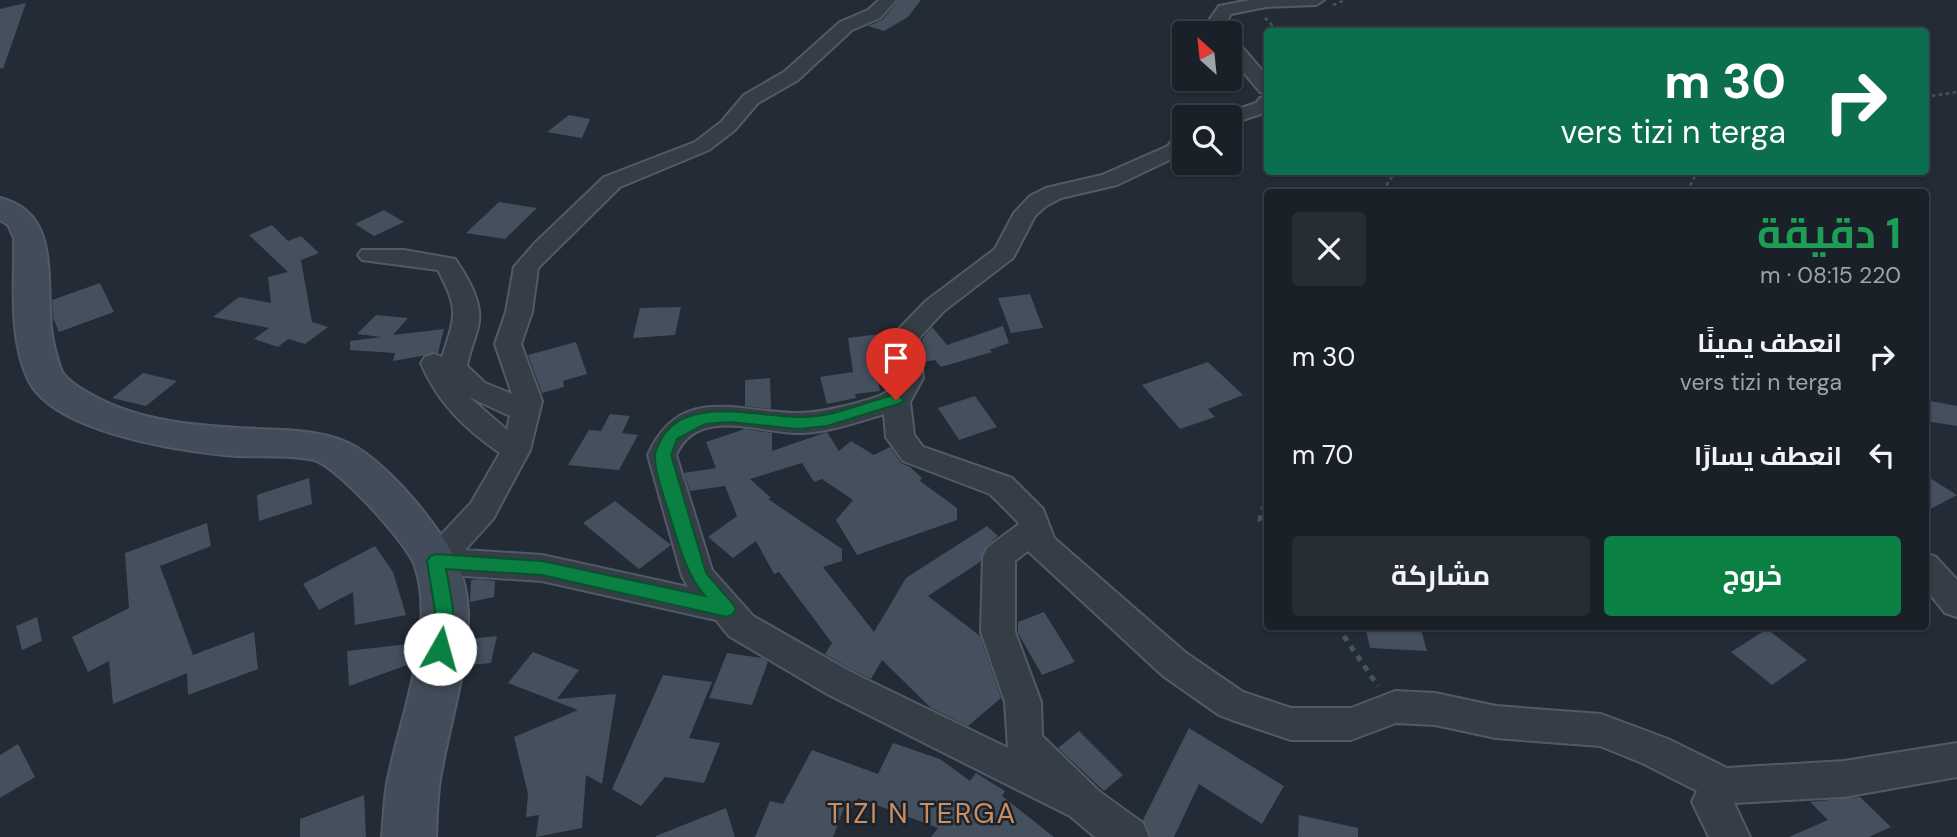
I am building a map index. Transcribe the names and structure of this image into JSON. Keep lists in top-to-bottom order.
{
  "districts": ["TIZI N TERGA"],
  "north": "top left",
  "page": {
    "turn": ["30 m", "vers tizi n terga"],
    "heading": ["1 دقيقة", "220 m · 08:15"],
    "list": [
      {
        "name": "انعطف يمينًا",
        "note": "vers tizi n terga",
        "value": "30 m"
      },
      {
        "name": "انعطف يسارًا",
        "value": "70 m"
      }
    ],
    "buttons": ["خروج", "مشاركة"]
  }
}
